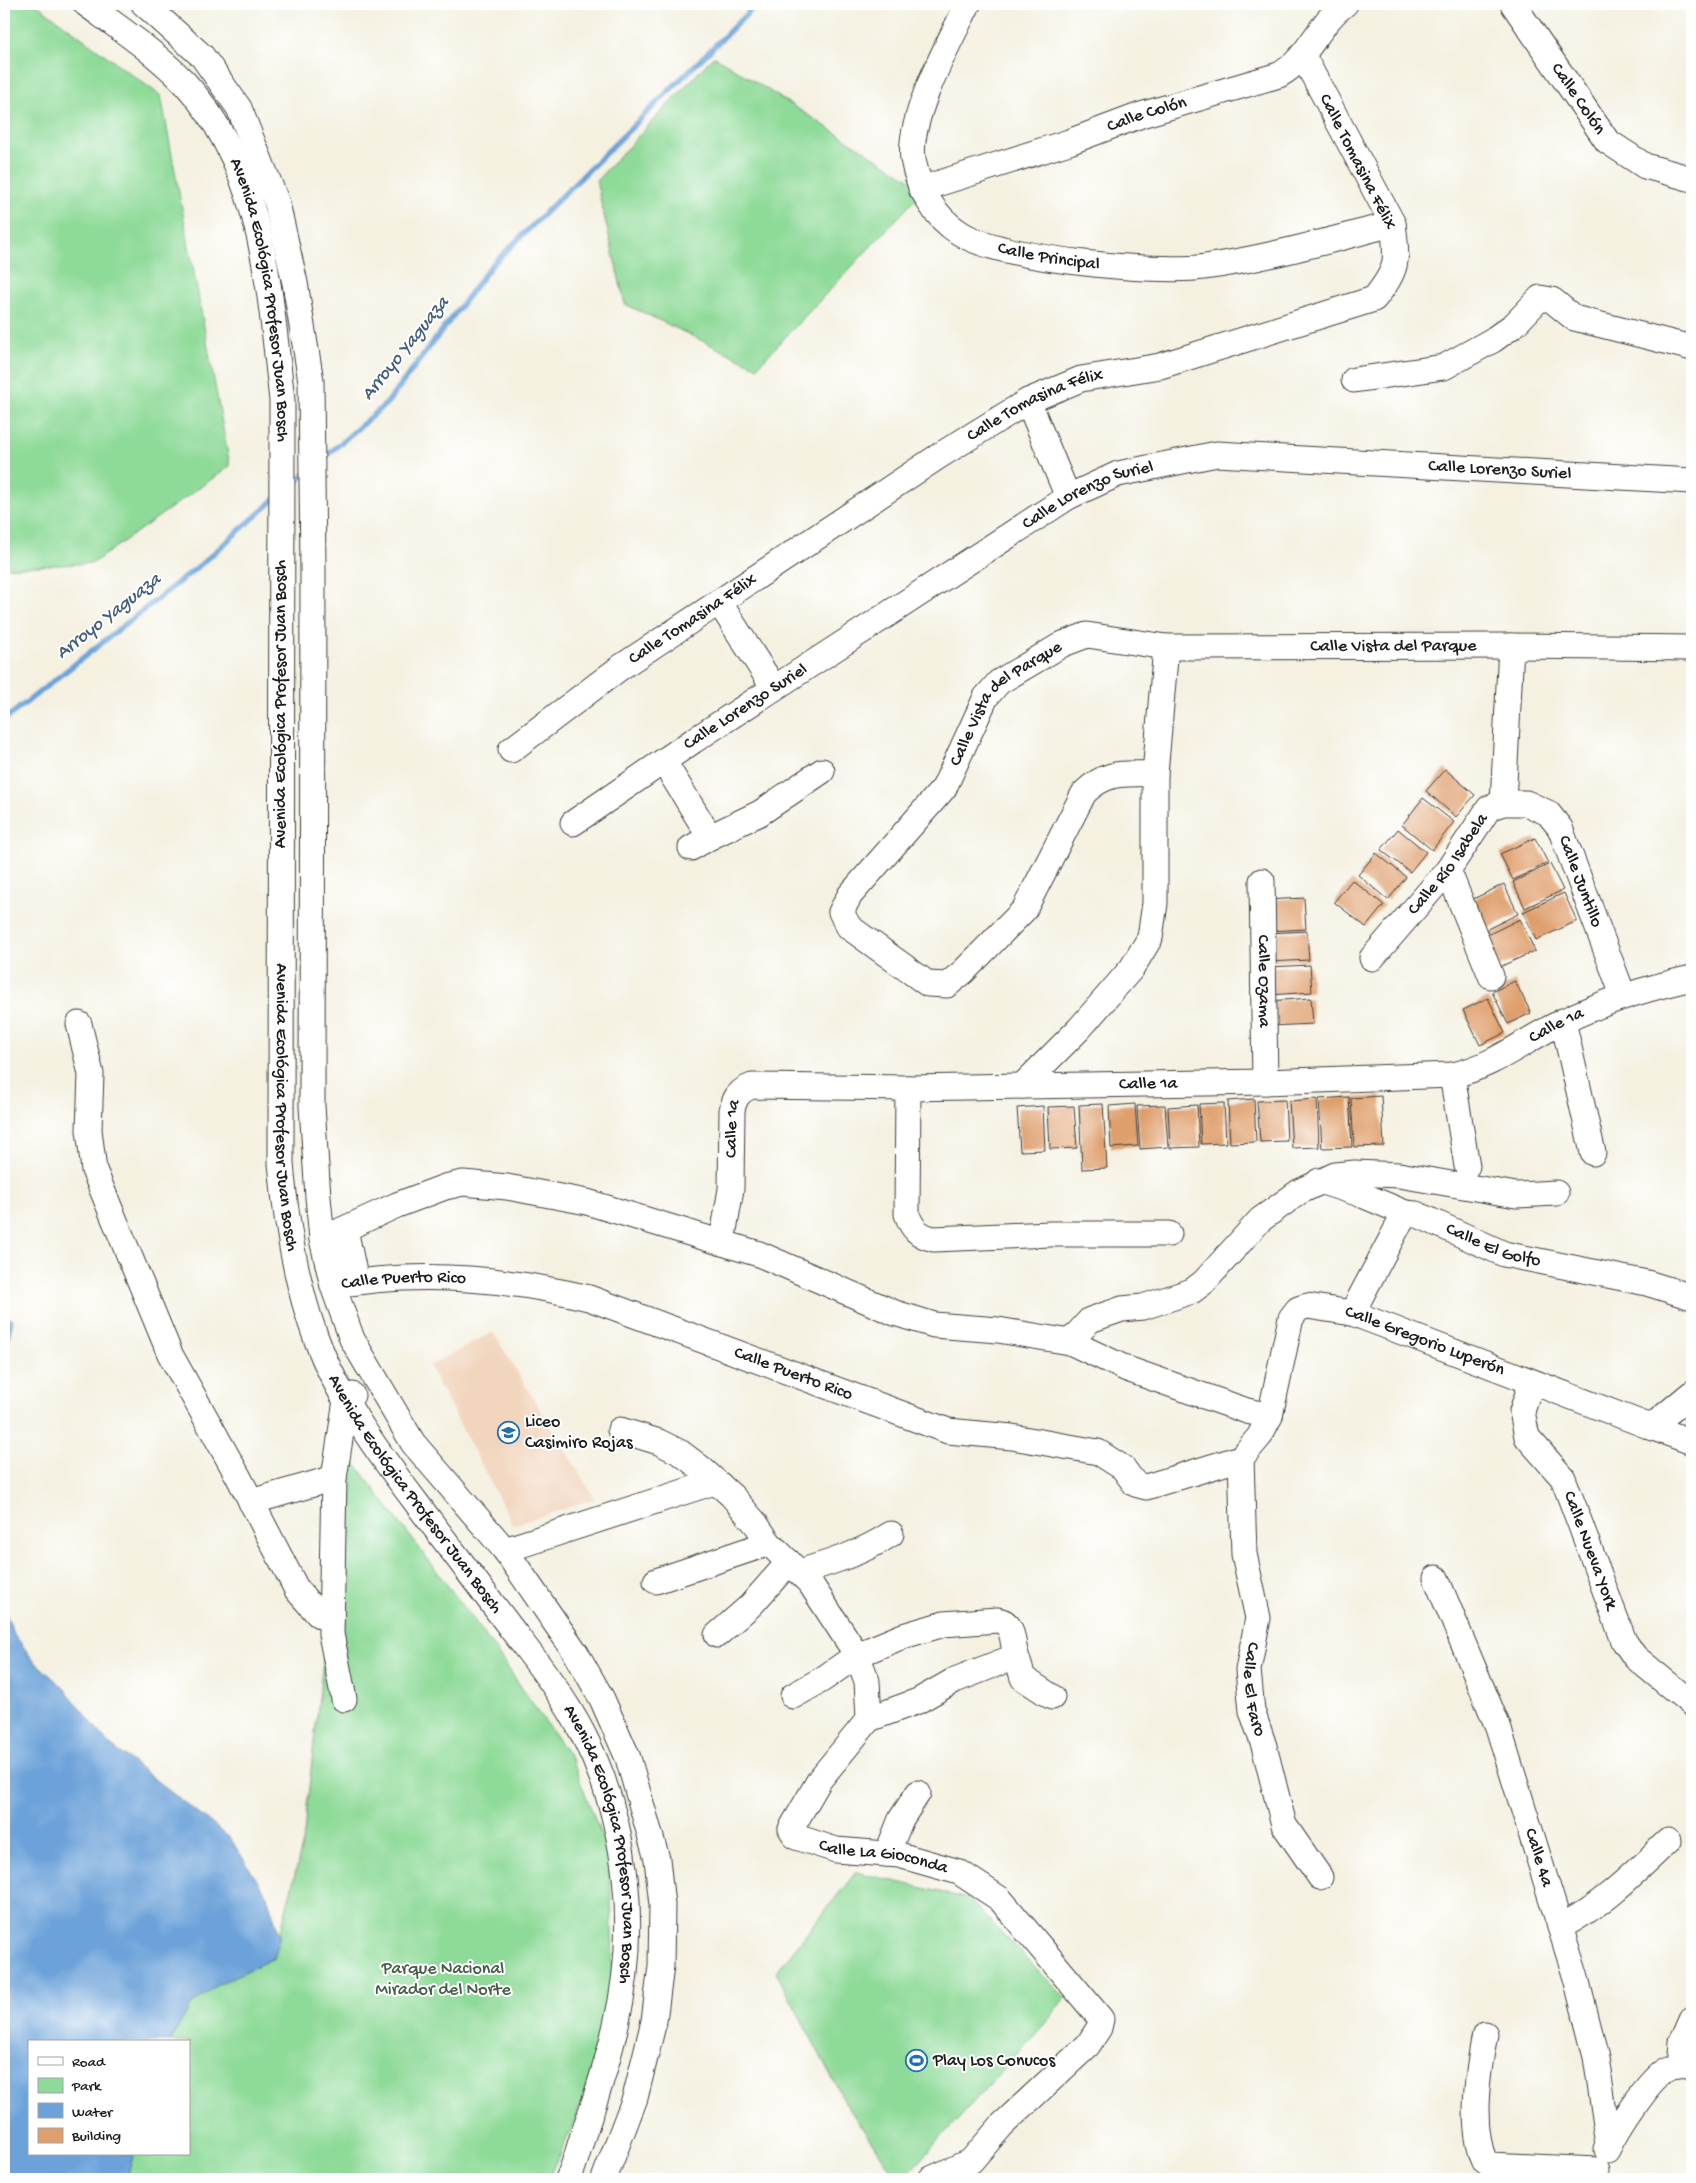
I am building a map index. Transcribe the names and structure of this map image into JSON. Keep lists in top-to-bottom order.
{
  "streets": {
    "street": [
      "Calle Colón",
      "Calle Tomasina Félix",
      "Calle Principal",
      "Avenida Ecológica Profesor Juan Bosch",
      "Calle Lorenzo Suriel",
      "Calle Vista del Parque",
      "Calle Río Isabela",
      "Calle Juntillo",
      "Calle Ozama",
      "Calle 1a",
      "Calle El Golfo",
      "Calle Puerto Rico",
      "Calle Gregorio Luperón",
      "Calle Nueva York",
      "Calle El Faro",
      "Calle La Gioconda",
      "Calle 4a"
    ]
  },
  "crossings": [
    ["Calle Colón", "Calle Tomasina Félix"],
    ["Calle Colón", "Calle Principal"],
    ["Calle Tomasina Félix", "Calle Principal"],
    ["Avenida Ecológica Profesor Juan Bosch", "Calle Puerto Rico"],
    ["Calle Vista del Parque", "Calle Río Isabela"],
    ["Calle Río Isabela", "Calle Juntillo"],
    ["Calle Juntillo", "Calle 1a"],
    ["Calle Ozama", "Calle 1a"],
    ["Calle Puerto Rico", "Calle Gregorio Luperón"],
    ["Calle Puerto Rico", "Calle El Faro"],
    ["Calle Gregorio Luperón", "Calle Nueva York"],
    ["Calle Gregorio Luperón", "Calle El Faro"]
  ],
  "water": ["Arroyo Yaguaza"],
  "parks": ["Parque Nacional Mirador del Norte"],
  "places": {
    "school or university": ["Liceo Casimiro Rojas"],
    "sports": ["Play Los Conucos"]
  },
  "legend": [
    "Road",
    "Park",
    "Water",
    "Building"
  ]
}
